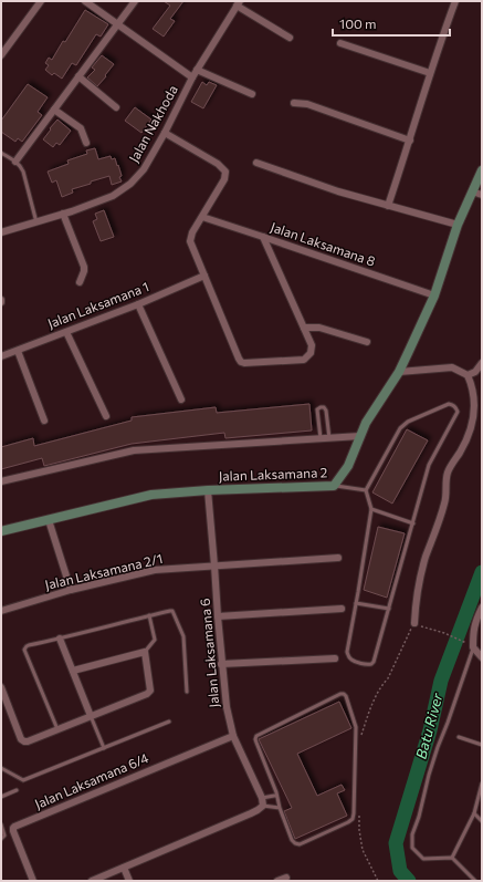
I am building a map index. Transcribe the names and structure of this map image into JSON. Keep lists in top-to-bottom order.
{
  "streets": {
    "street": [
      "Jalan Nakhoda",
      "Jalan Laksamana 8",
      "Jalan Laksamana 1",
      "Jalan Laksamana 2",
      "Jalan Laksamana 2/1",
      "Jalan Laksamana 6",
      "Jalan Laksamana 6/4"
    ]
  },
  "crossings": [
    ["Jalan Laksamana 8", "Jalan Laksamana 2"],
    ["Jalan Laksamana 2", "Jalan Laksamana 6"],
    ["Jalan Laksamana 2/1", "Jalan Laksamana 6"],
    ["Jalan Laksamana 6", "Jalan Laksamana 6/4"]
  ],
  "water": ["Batu River"],
  "scale_bar": "100 m"
}
